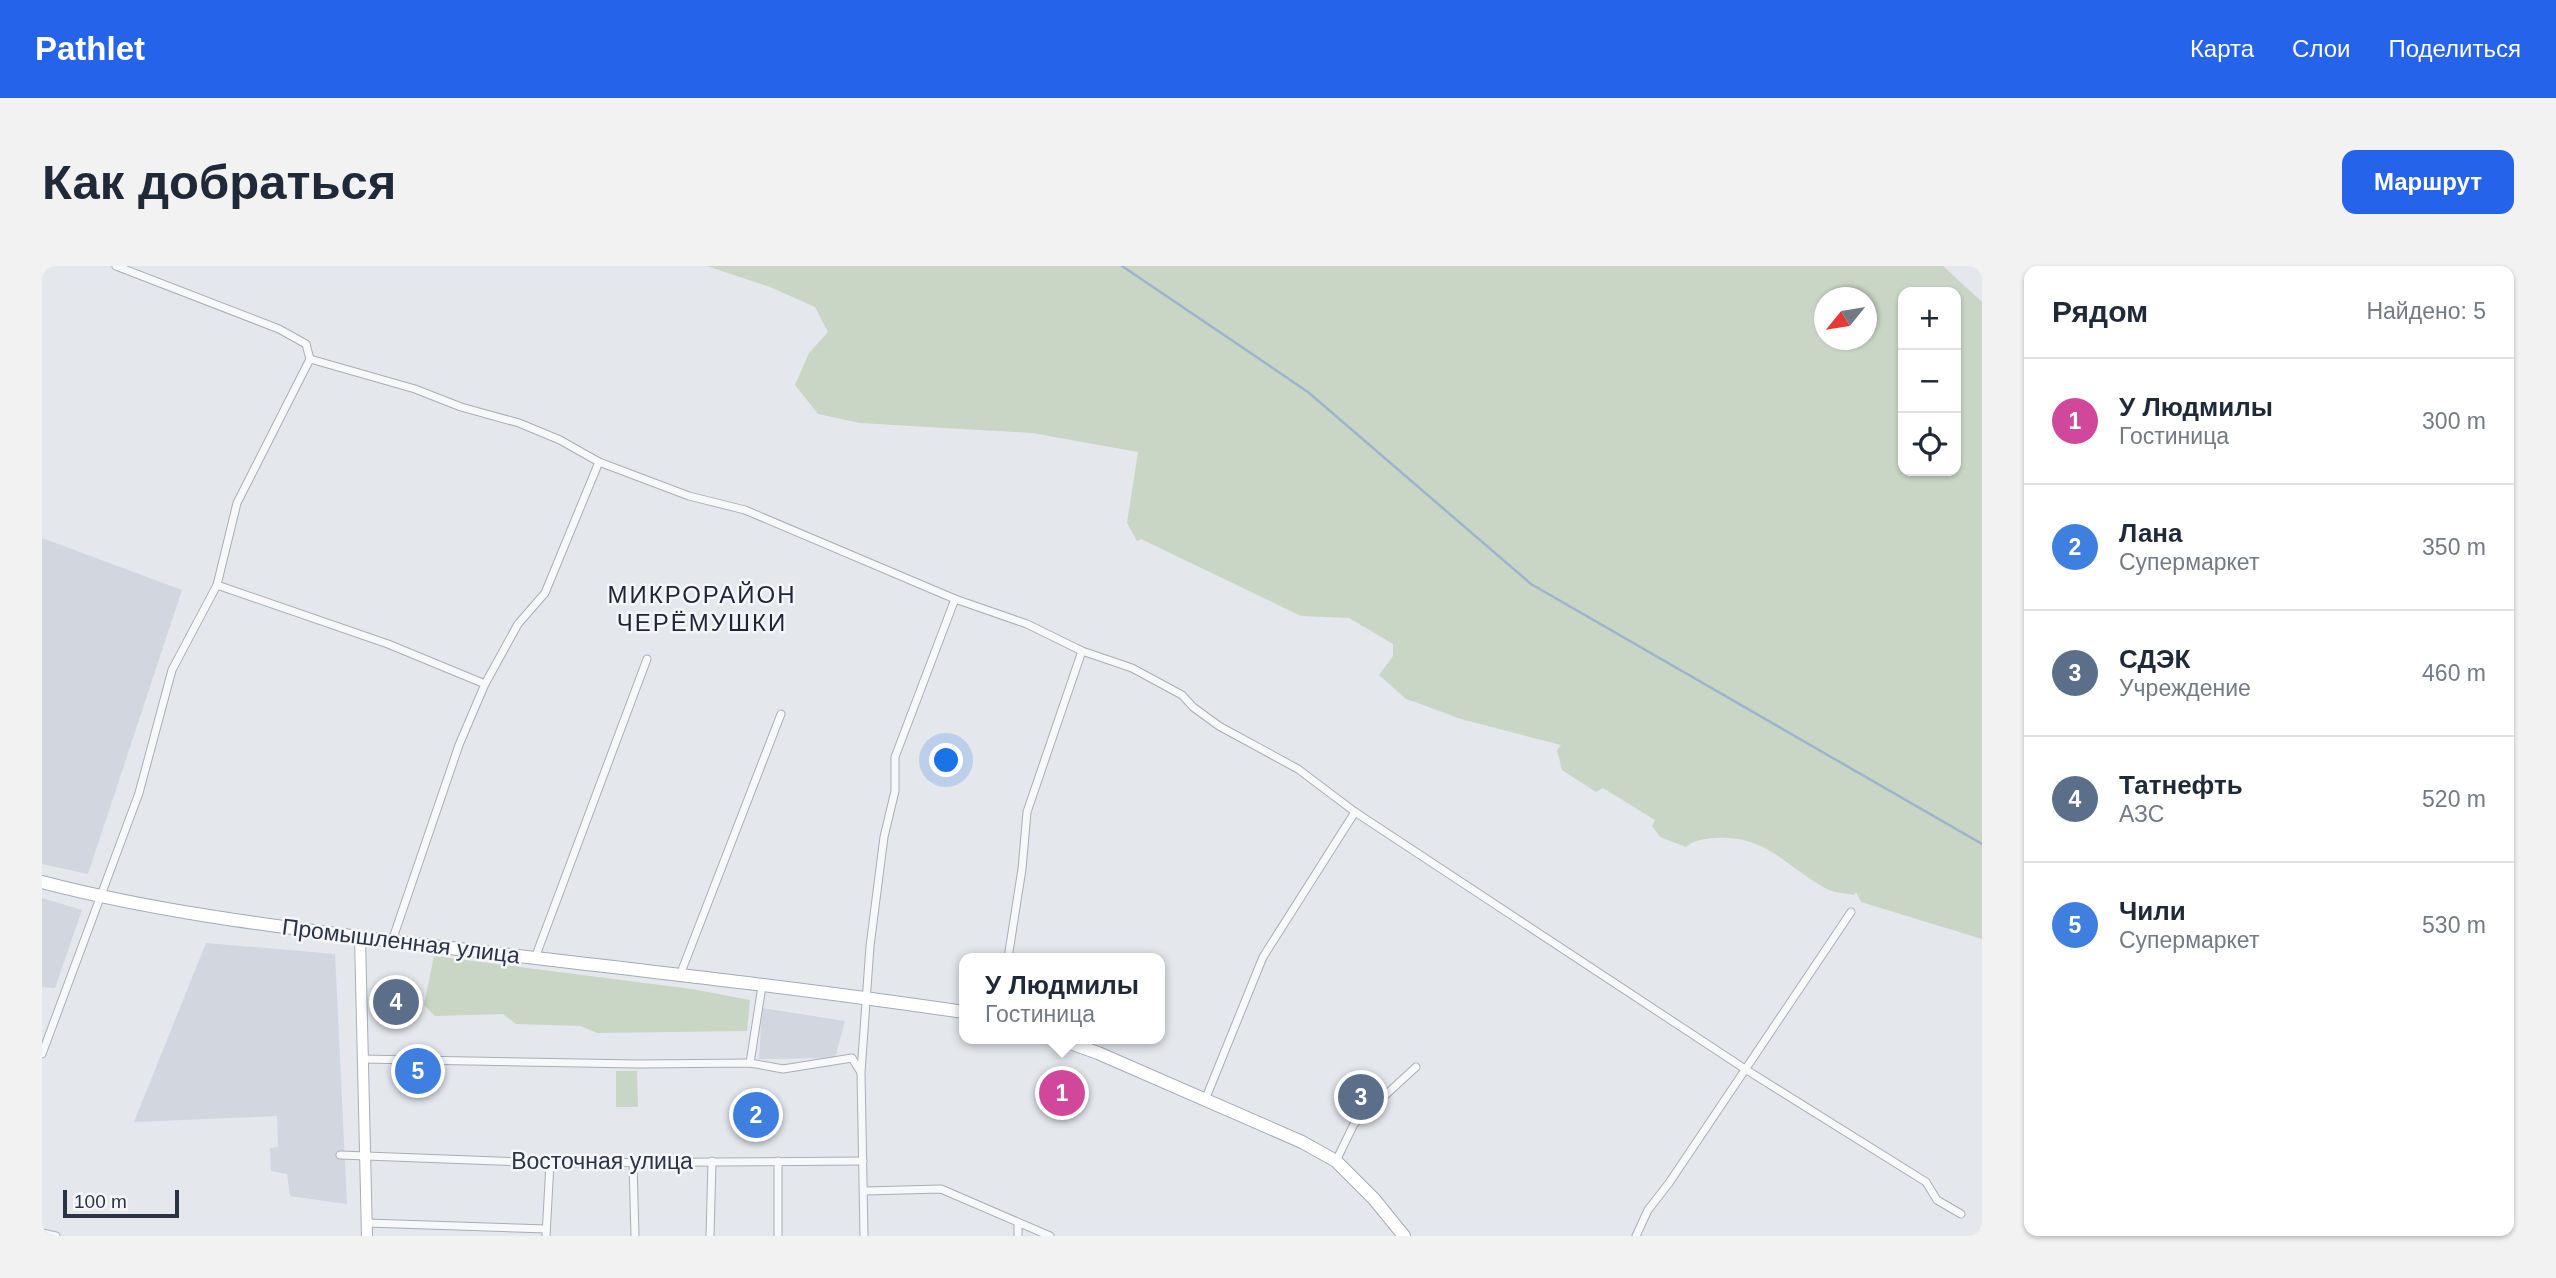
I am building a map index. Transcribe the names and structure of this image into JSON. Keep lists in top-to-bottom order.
{
  "streets": {
    "main road": ["Промышленная улица"],
    "street": ["Восточная улица"]
  },
  "districts": ["МИКРОРАЙОН ЧЕРЁМУШКИ"],
  "scale_bar": "100 m",
  "north": "bottom left",
  "page": {
    "header": "Pathlet",
    "nav": ["Карта", "Слои", "Поделиться"],
    "buttons": "Маршрут",
    "title": "Как добраться",
    "heading": ["Рядом", "Найдено: 5"],
    "map_buttons": ["+", "−"],
    "list": [
      {
        "mark": "1",
        "name": "У Людмилы",
        "note": "Гостиница",
        "value": "300 m"
      },
      {
        "mark": "2",
        "name": "Лана",
        "note": "Супермаркет",
        "value": "350 m"
      },
      {
        "mark": "3",
        "name": "СДЭК",
        "note": "Учреждение",
        "value": "460 m"
      },
      {
        "mark": "4",
        "name": "Татнефть",
        "note": "АЗС",
        "value": "520 m"
      },
      {
        "mark": "5",
        "name": "Чили",
        "note": "Супермаркет",
        "value": "530 m"
      }
    ],
    "popup": ["У Людмилы", "Гостиница"],
    "pins": [
      "4",
      "5",
      "1",
      "3",
      "2"
    ],
    "scale": "100 m"
  }
}
